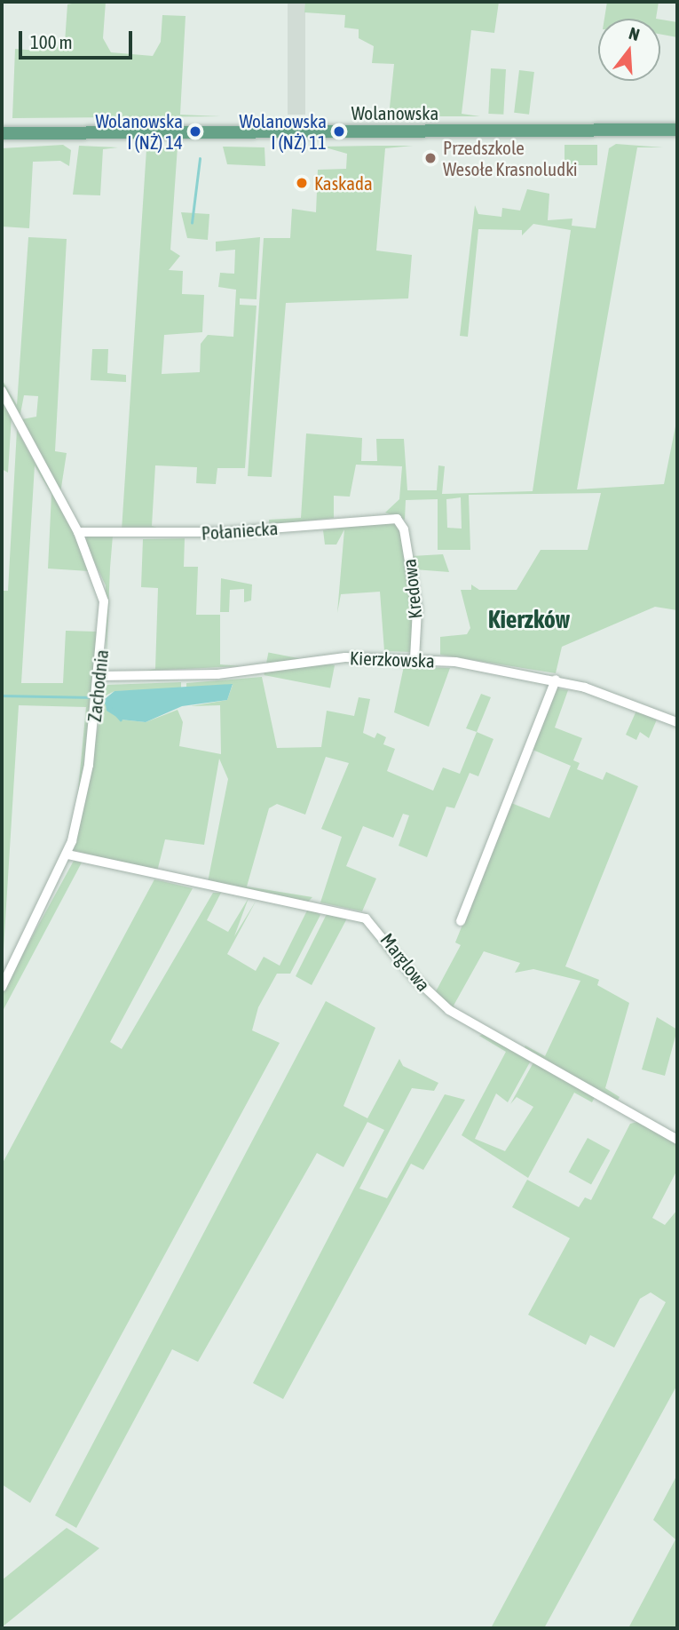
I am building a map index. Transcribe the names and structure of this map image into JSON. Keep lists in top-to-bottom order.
{
  "streets": {
    "main road": ["Wolanowska"],
    "street": [
      "Połaniecka",
      "Kredowa",
      "Kierzkowska",
      "Zachodnia",
      "Marglowa"
    ]
  },
  "crossings": [
    ["Połaniecka", "Kredowa"],
    ["Połaniecka", "Zachodnia"],
    ["Kredowa", "Kierzkowska"],
    ["Kierzkowska", "Zachodnia"],
    ["Zachodnia", "Marglowa"]
  ],
  "districts": ["Kierzków"],
  "places": [
    "Wolanowska I (NŻ) 14",
    "Wolanowska I (NŻ) 11",
    "Przedszkole Wesołe Krasnoludki",
    "Kaskada"
  ],
  "scale_bar": "100 m",
  "north": "top"
}
